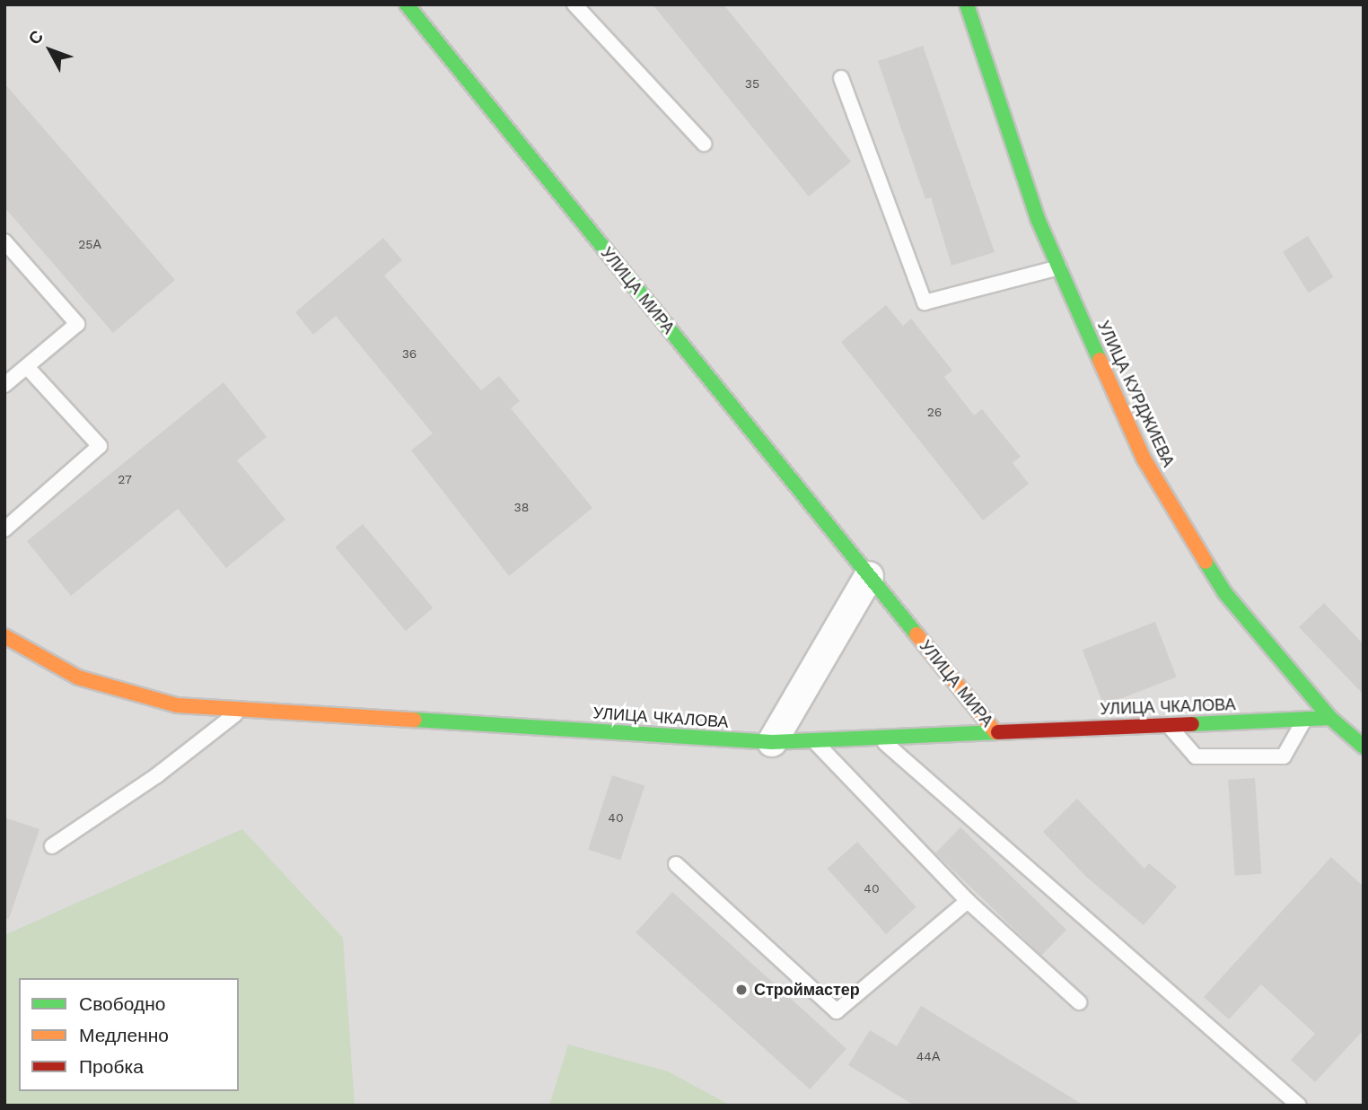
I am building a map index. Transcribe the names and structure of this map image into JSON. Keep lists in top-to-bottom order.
{
  "streets": {
    "street": ["УЛИЦА МИРА", "УЛИЦА КУРДЖИЕВА", "УЛИЦА ЧКАЛОВА"]
  },
  "crossings": [
    ["УЛИЦА МИРА", "УЛИЦА ЧКАЛОВА"],
    ["УЛИЦА КУРДЖИЕВА", "УЛИЦА ЧКАЛОВА"]
  ],
  "places": ["Строймастер"],
  "house_numbers": [
    "35",
    "25А",
    "36",
    "26",
    "27",
    "38",
    "40",
    "40",
    "44А"
  ],
  "legend": ["Свободно", "Медленно", "Пробка"],
  "north": "top left"
}
